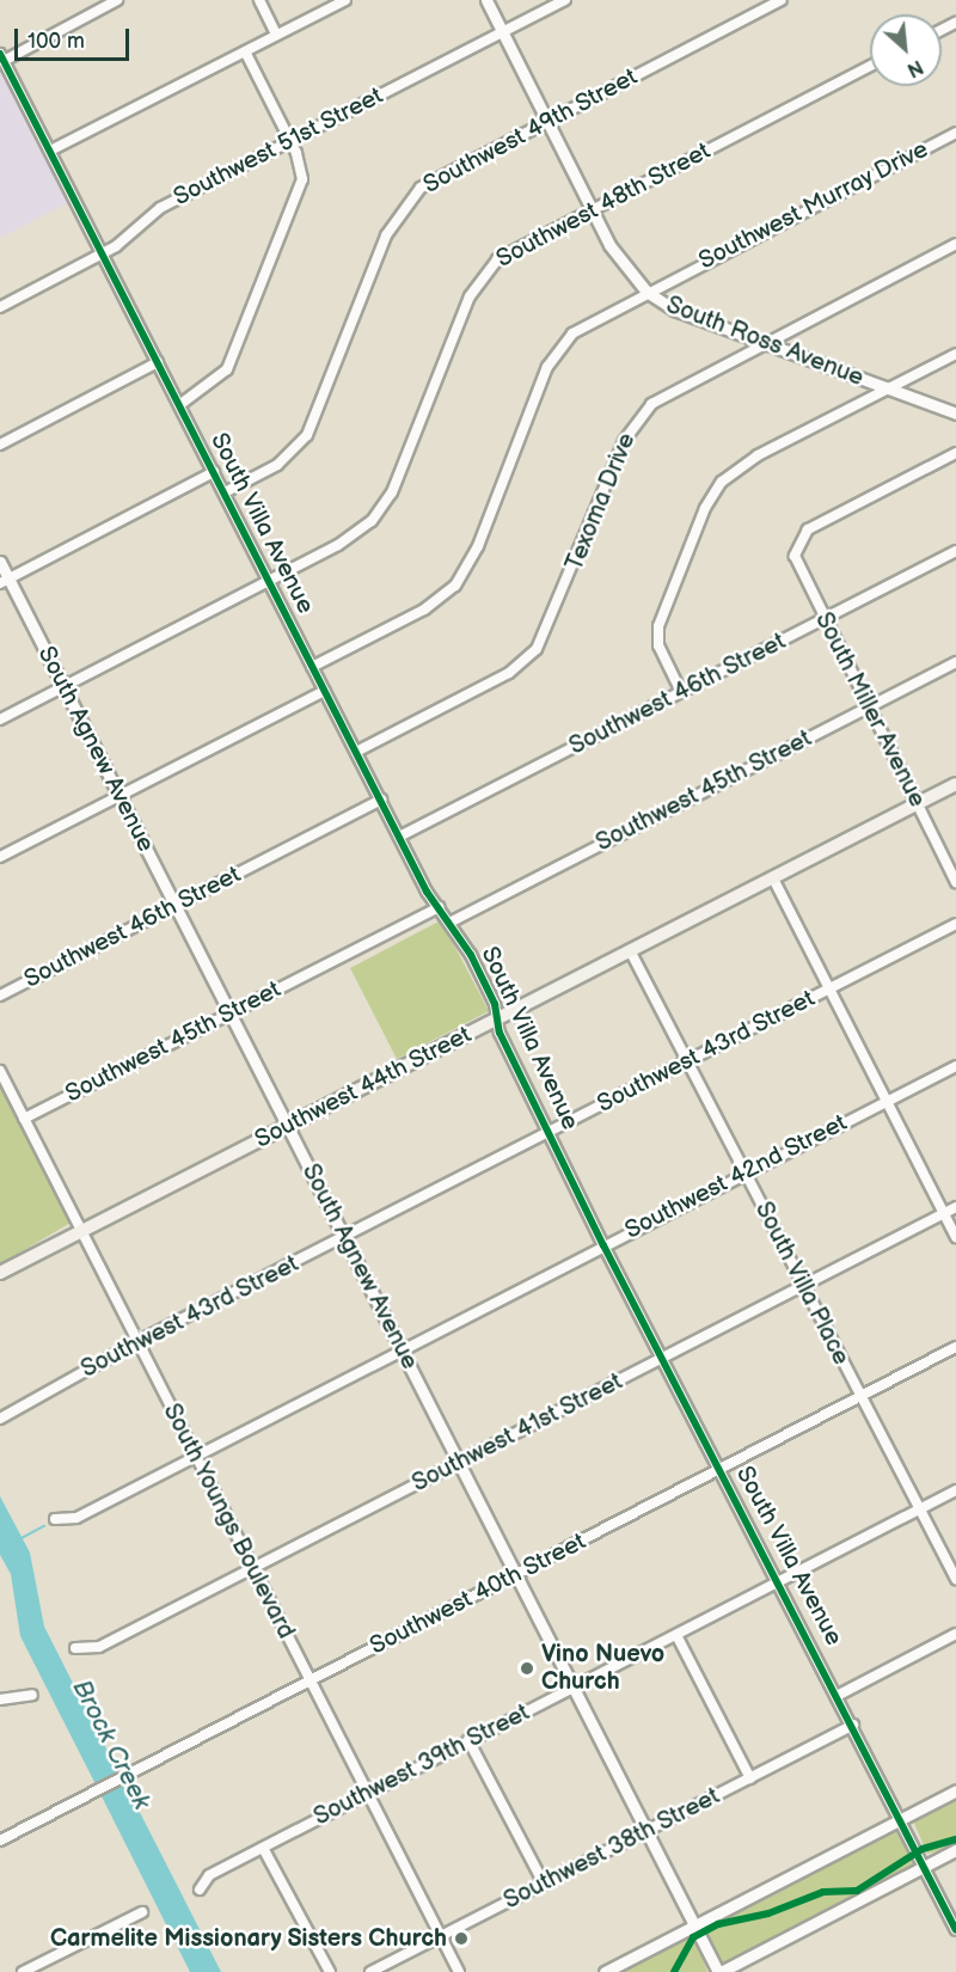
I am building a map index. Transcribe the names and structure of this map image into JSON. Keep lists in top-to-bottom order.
{
  "streets": {
    "main road": ["Southwest 44th Street"],
    "street": [
      "Southwest 49th Street",
      "Southwest 51st Street",
      "Southwest 48th Street",
      "Southwest Murray Drive",
      "South Ross Avenue",
      "Texoma Drive",
      "South Villa Avenue",
      "Southwest 46th Street",
      "South Miller Avenue",
      "South Agnew Avenue",
      "Southwest 45th Street",
      "Southwest 43rd Street",
      "Southwest 42nd Street",
      "South Villa Place",
      "Southwest 41st Street",
      "South Youngs Boulevard",
      "Southwest 40th Street",
      "Southwest 39th Street",
      "Southwest 38th Street"
    ]
  },
  "crossings": [
    ["Southwest 49th Street", "South Ross Avenue"],
    ["Southwest 49th Street", "South Villa Avenue"],
    ["Southwest 51st Street", "South Ross Avenue"],
    ["Southwest 51st Street", "South Villa Avenue"],
    ["Southwest 48th Street", "South Ross Avenue"],
    ["Southwest 48th Street", "South Villa Avenue"],
    ["Southwest 48th Street", "South Agnew Avenue"],
    ["Southwest Murray Drive", "South Ross Avenue"],
    ["Southwest Murray Drive", "South Villa Avenue"],
    ["South Ross Avenue", "Texoma Drive"],
    ["Texoma Drive", "South Villa Avenue"],
    ["South Villa Avenue", "Southwest 46th Street"],
    ["South Villa Avenue", "Southwest 45th Street"],
    ["South Villa Avenue", "Southwest 43rd Street"],
    ["South Villa Avenue", "Southwest 44th Street"],
    ["South Villa Avenue", "Southwest 42nd Street"],
    ["South Villa Avenue", "Southwest 41st Street"],
    ["South Villa Avenue", "Southwest 40th Street"],
    ["South Villa Avenue", "Southwest 39th Street"],
    ["South Villa Avenue", "Southwest 38th Street"],
    ["Southwest 46th Street", "South Miller Avenue"],
    ["Southwest 46th Street", "South Agnew Avenue"],
    ["South Miller Avenue", "Southwest 45th Street"],
    ["South Miller Avenue", "Southwest 44th Street"],
    ["South Agnew Avenue", "Southwest 45th Street"],
    ["South Agnew Avenue", "Southwest 43rd Street"],
    ["South Agnew Avenue", "Southwest 44th Street"],
    ["South Agnew Avenue", "Southwest 42nd Street"],
    ["South Agnew Avenue", "Southwest 41st Street"],
    ["South Agnew Avenue", "Southwest 40th Street"],
    ["South Agnew Avenue", "Southwest 39th Street"],
    ["South Agnew Avenue", "Southwest 38th Street"],
    ["Southwest 45th Street", "South Youngs Boulevard"],
    ["Southwest 43rd Street", "South Villa Place"],
    ["Southwest 43rd Street", "South Youngs Boulevard"],
    ["Southwest 44th Street", "South Villa Place"],
    ["Southwest 44th Street", "South Youngs Boulevard"],
    ["Southwest 42nd Street", "South Villa Place"],
    ["Southwest 42nd Street", "South Youngs Boulevard"],
    ["South Villa Place", "Southwest 41st Street"],
    ["South Villa Place", "Southwest 40th Street"],
    ["South Villa Place", "Southwest 39th Street"],
    ["Southwest 41st Street", "South Youngs Boulevard"],
    ["South Youngs Boulevard", "Southwest 40th Street"],
    ["South Youngs Boulevard", "Southwest 39th Street"],
    ["South Youngs Boulevard", "Southwest 38th Street"]
  ],
  "water": ["Brock Creek"],
  "places": ["Vino Nuevo Church", "Carmelite Missionary Sisters Church"],
  "scale_bar": "100 m",
  "north": "bottom right"
}
